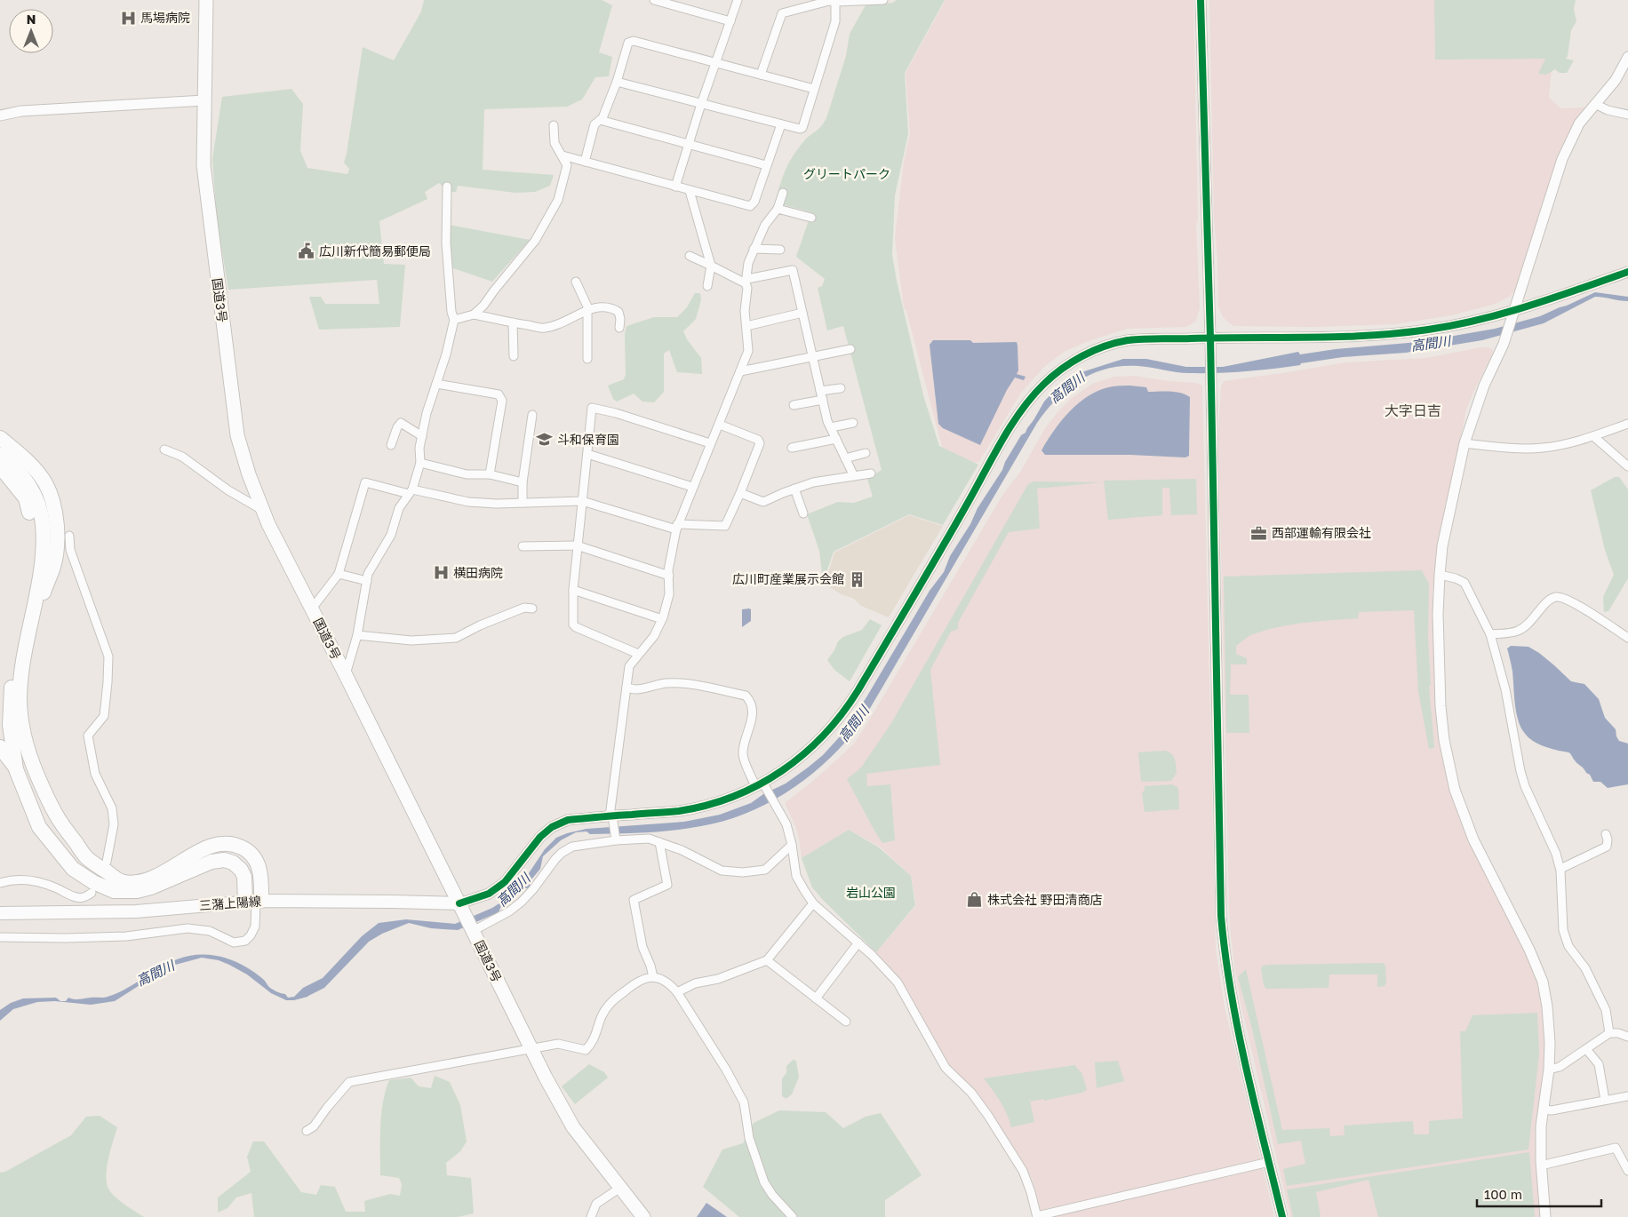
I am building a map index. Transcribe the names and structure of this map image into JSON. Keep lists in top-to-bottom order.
{
  "streets": {
    "highway": ["国道3号"],
    "main road": ["三潴上陽線"]
  },
  "crossings": [
    ["国道3号", "三潴上陽線"]
  ],
  "districts": ["大字日吉"],
  "water": ["高間川"],
  "parks": ["グリートパーク", "岩山公園"],
  "places": {
    "hospital": ["馬場病院", "横田病院"],
    "public building": ["広川新代簡易郵便局"],
    "school or university": ["斗和保育園"],
    "office": ["西部運輸有限会社"],
    "building": ["広川町産業展示会館"],
    "shop": ["株式会社 野田清商店"]
  },
  "scale_bar": "100 m",
  "north": "top"
}
